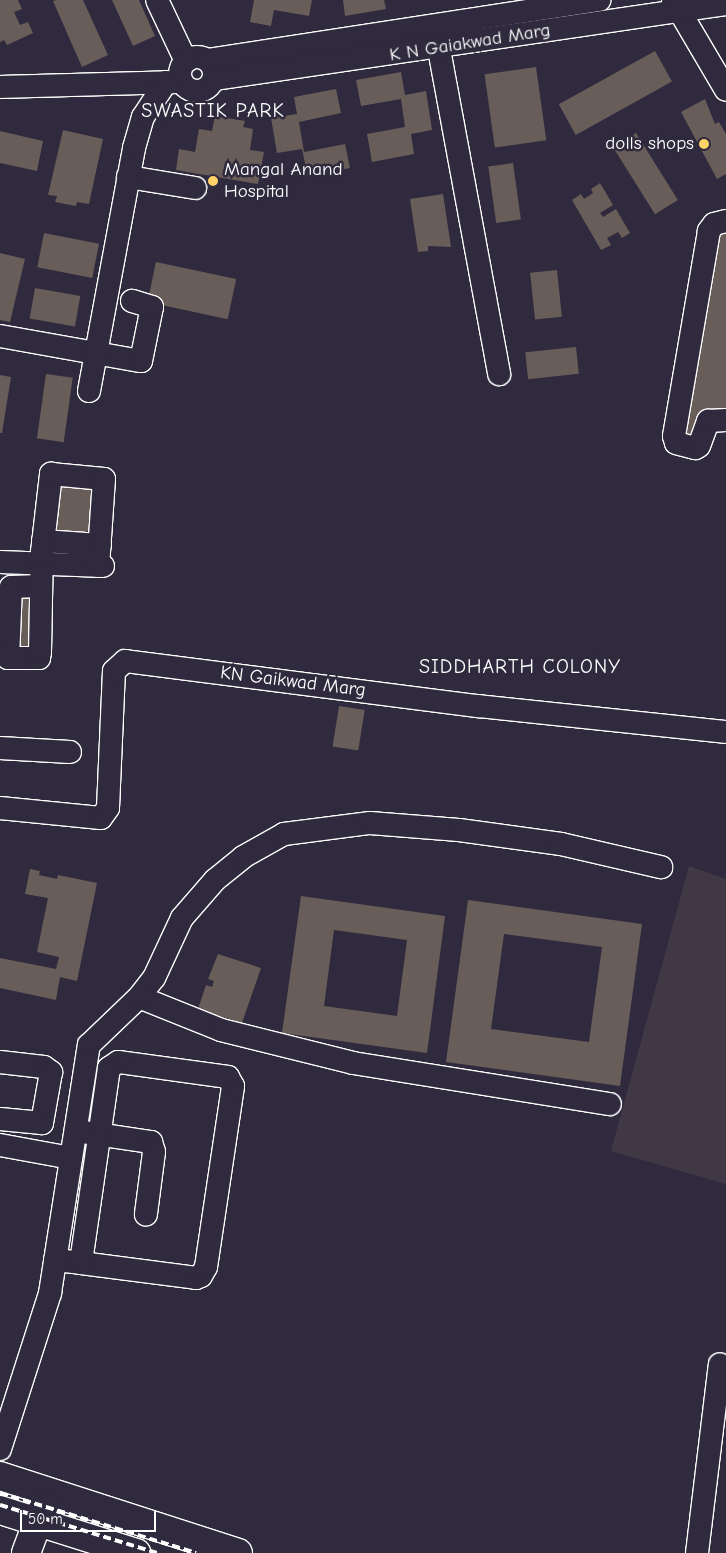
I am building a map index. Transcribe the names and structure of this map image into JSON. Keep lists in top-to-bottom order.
{
  "streets": {
    "street": ["K N Gaiakwad Marg", "KN Gaikwad Marg"]
  },
  "districts": ["SWASTIK PARK", "SIDDHARTH COLONY"],
  "places": ["dolls shops", "Mangal Anand Hospital"],
  "scale_bar": "50 m"
}
